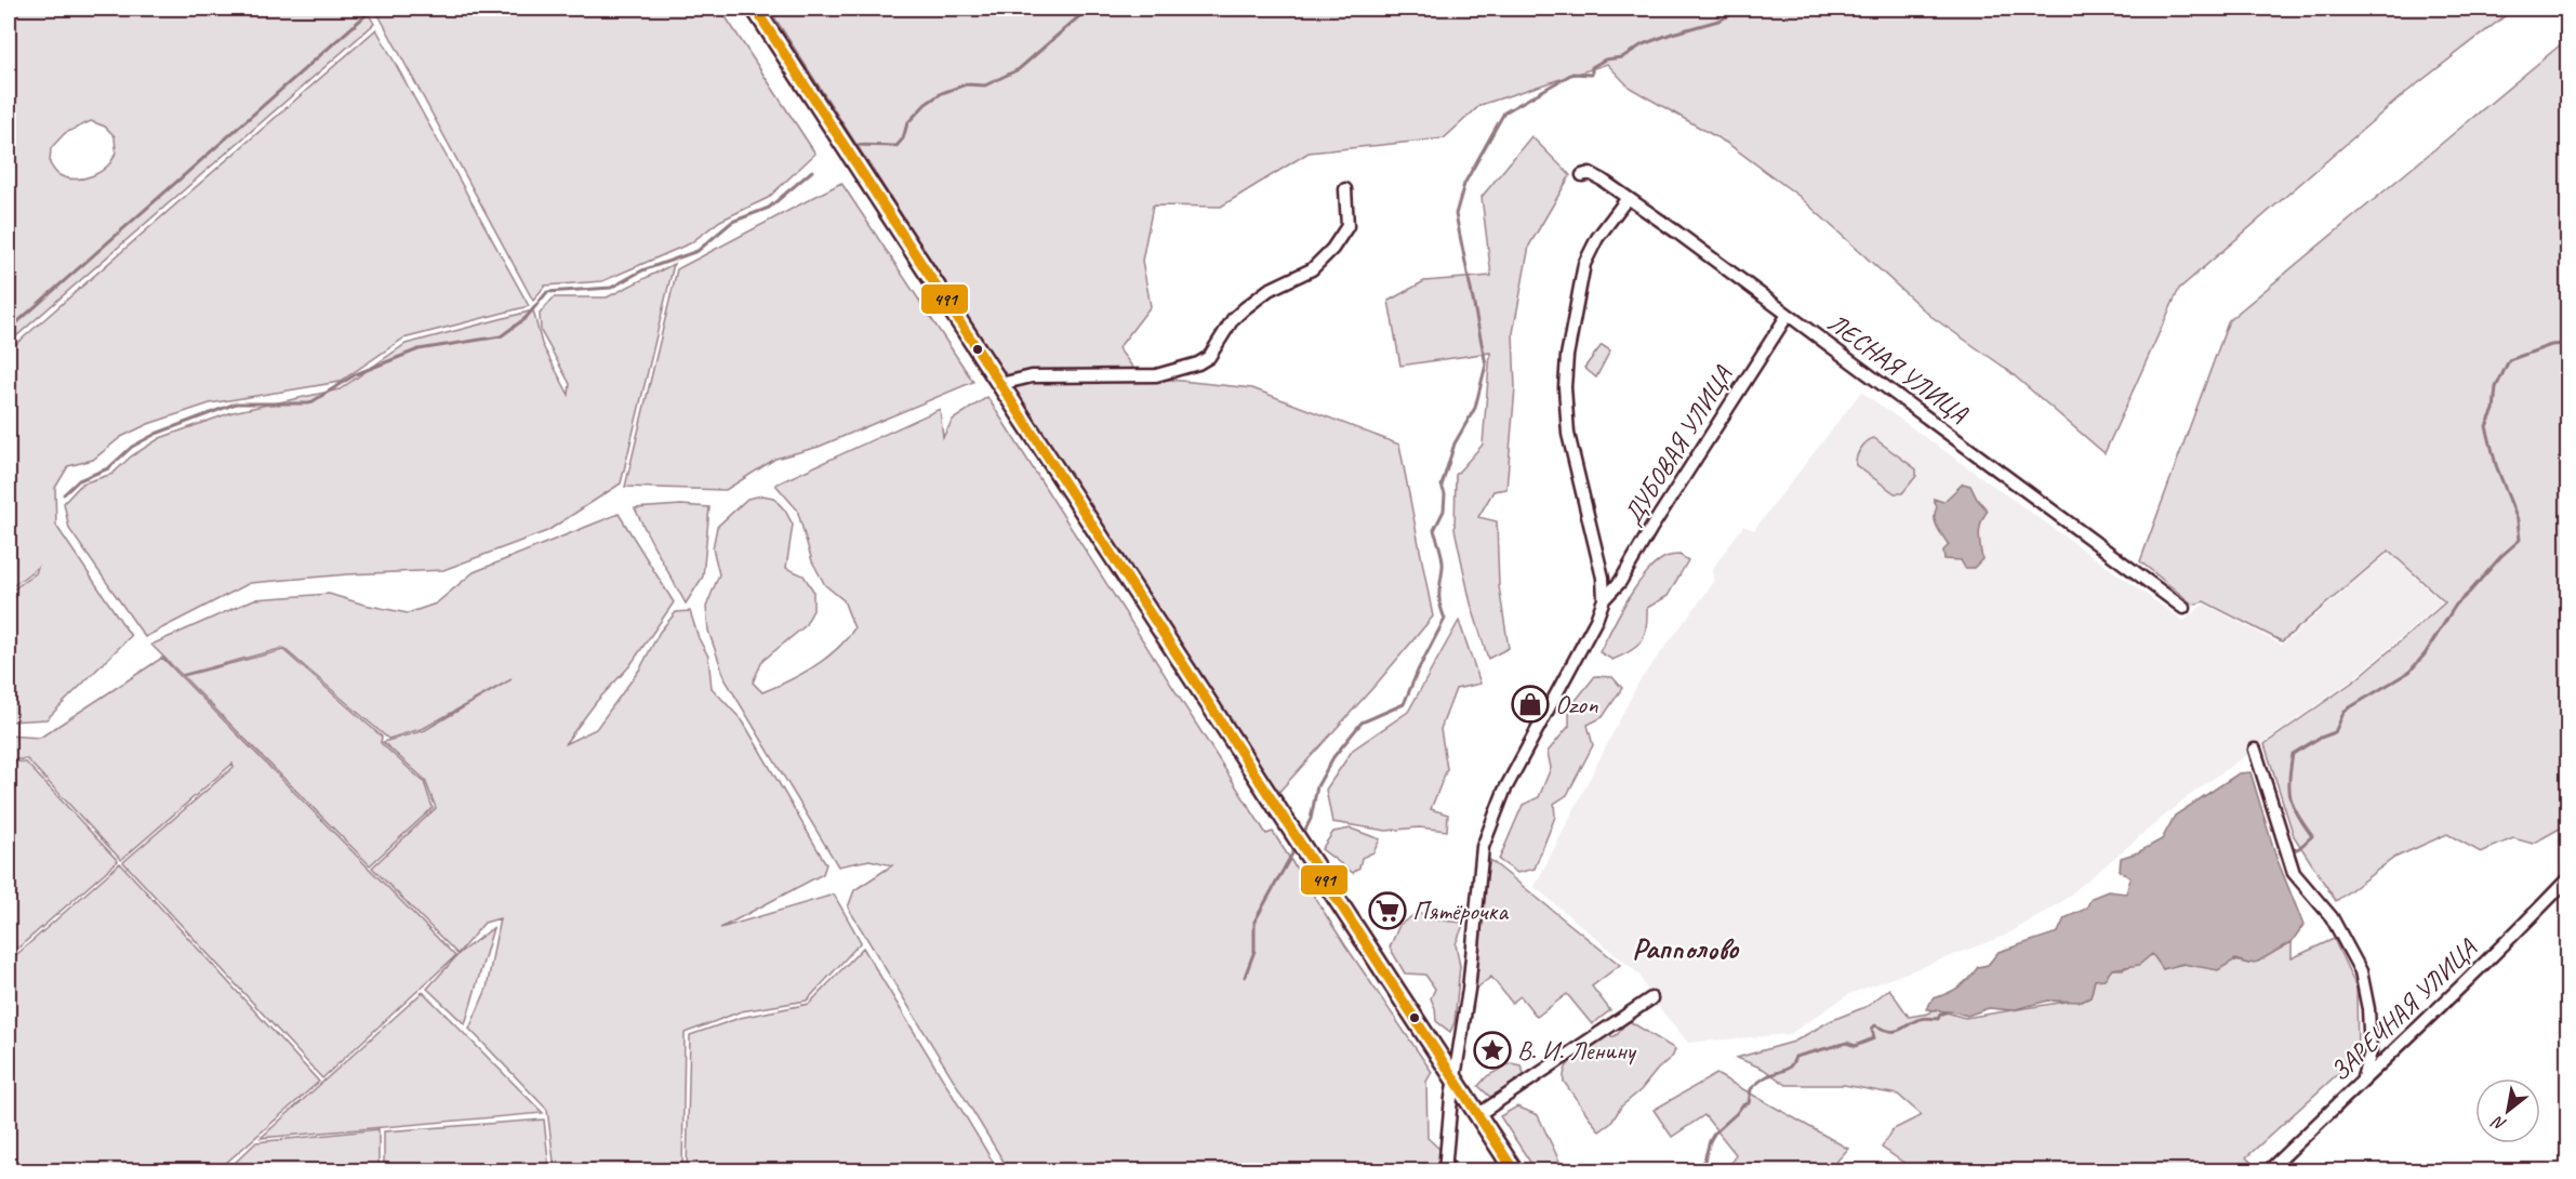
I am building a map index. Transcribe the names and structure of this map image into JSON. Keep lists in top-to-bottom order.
{
  "streets": {
    "street": ["ЛЕСНАЯ УЛИЦА", "ДУБОВАЯ УЛИЦА", "ЗАРЕЧНАЯ УЛИЦА"]
  },
  "crossings": [
    ["ЛЕСНАЯ УЛИЦА", "ДУБОВАЯ УЛИЦА"]
  ],
  "districts": ["Рапполово"],
  "places": {
    "shop": ["Ozon"],
    "supermarket": ["Пятёрочка"],
    "place": ["В. И. Ленину"]
  },
  "lines": ["transit line 491"],
  "north": "bottom left"
}
